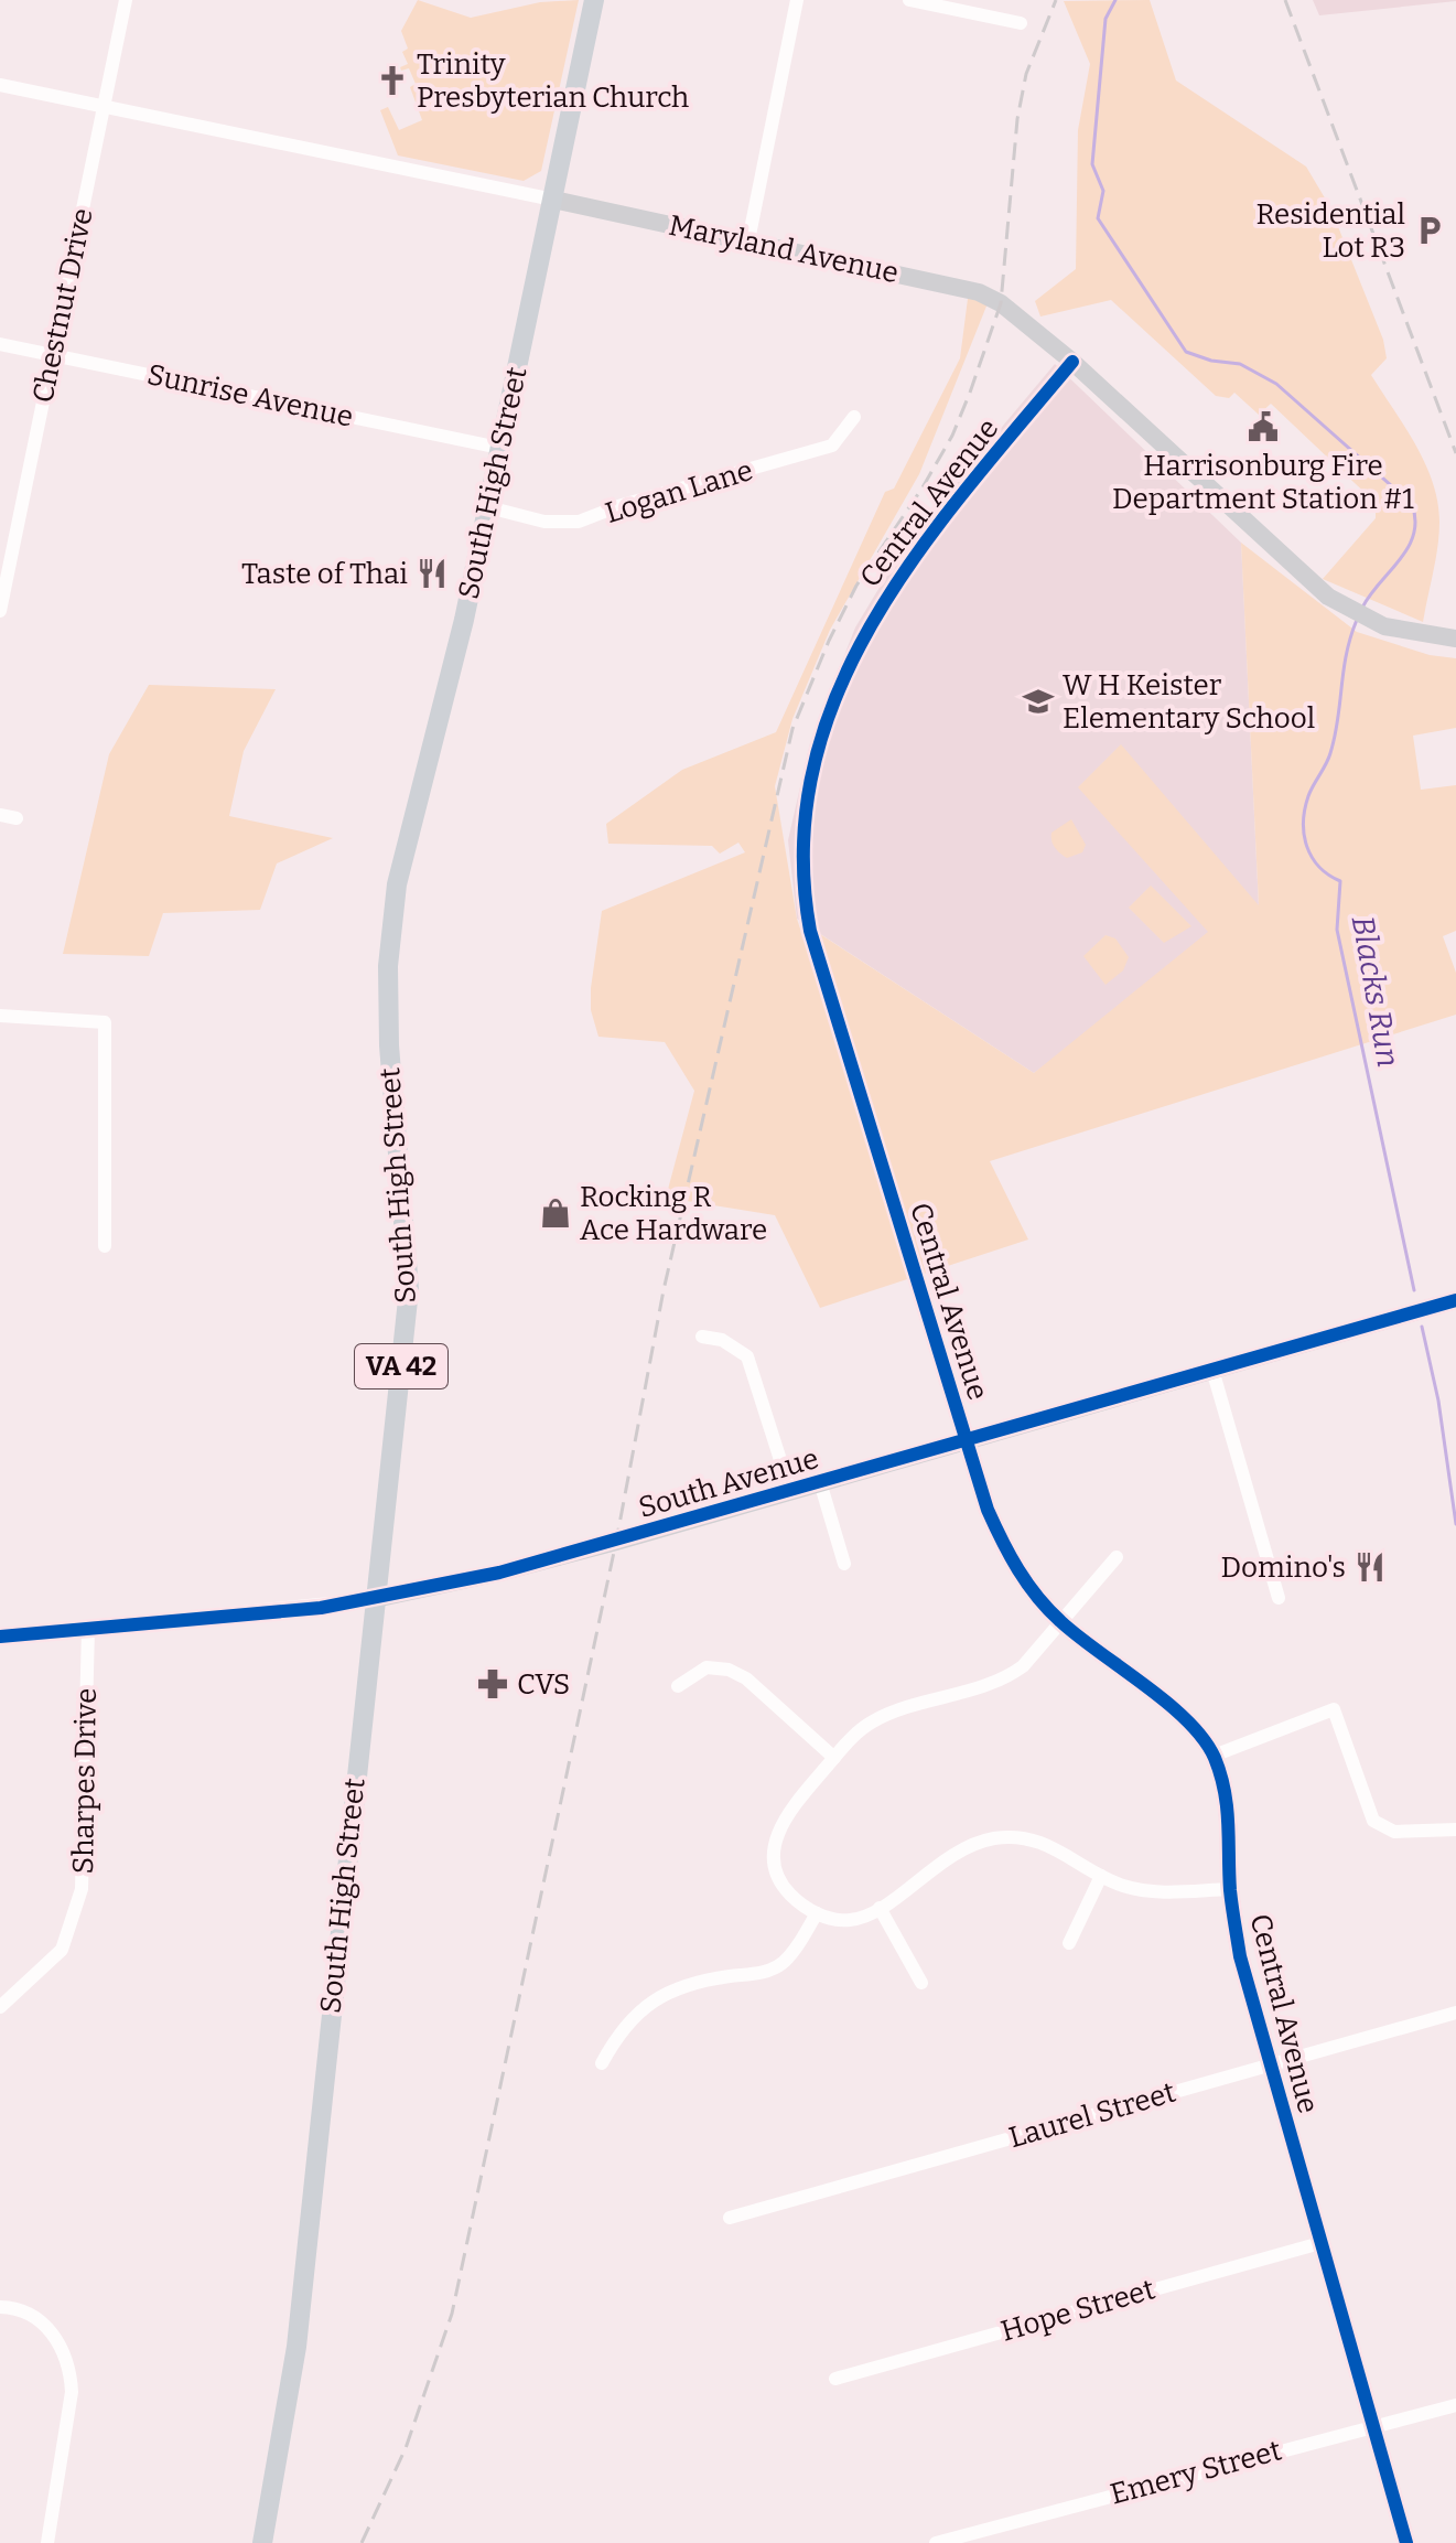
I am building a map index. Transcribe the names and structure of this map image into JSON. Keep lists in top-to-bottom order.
{
  "streets": {
    "main road": ["South High Street", "VA 42"],
    "street": [
      "Maryland Avenue",
      "Chestnut Drive",
      "Sunrise Avenue",
      "Logan Lane",
      "Central Avenue",
      "South Avenue",
      "Sharpes Drive",
      "Laurel Street",
      "Hope Street",
      "Emery Street"
    ]
  },
  "crossings": [
    ["Maryland Avenue", "Chestnut Drive"],
    ["Maryland Avenue", "South High Street"],
    ["Maryland Avenue", "Central Avenue"],
    ["Chestnut Drive", "Sunrise Avenue"],
    ["Sunrise Avenue", "South High Street"],
    ["South High Street", "Logan Lane"],
    ["South High Street", "South Avenue"],
    ["Central Avenue", "South Avenue"],
    ["Central Avenue", "Laurel Street"],
    ["Central Avenue", "Hope Street"],
    ["Central Avenue", "Emery Street"],
    ["South Avenue", "Sharpes Drive"]
  ],
  "water": ["Blacks Run"],
  "places": {
    "church": ["Trinity Presbyterian Church"],
    "parking": ["Residential Lot R3"],
    "public building": ["Harrisonburg Fire Department Station #1"],
    "restaurant": ["Taste of Thai", "Domino's"],
    "school or university": ["W H Keister Elementary School"],
    "shop": ["Rocking R Ace Hardware"],
    "pharmacy": ["CVS"]
  }
}
